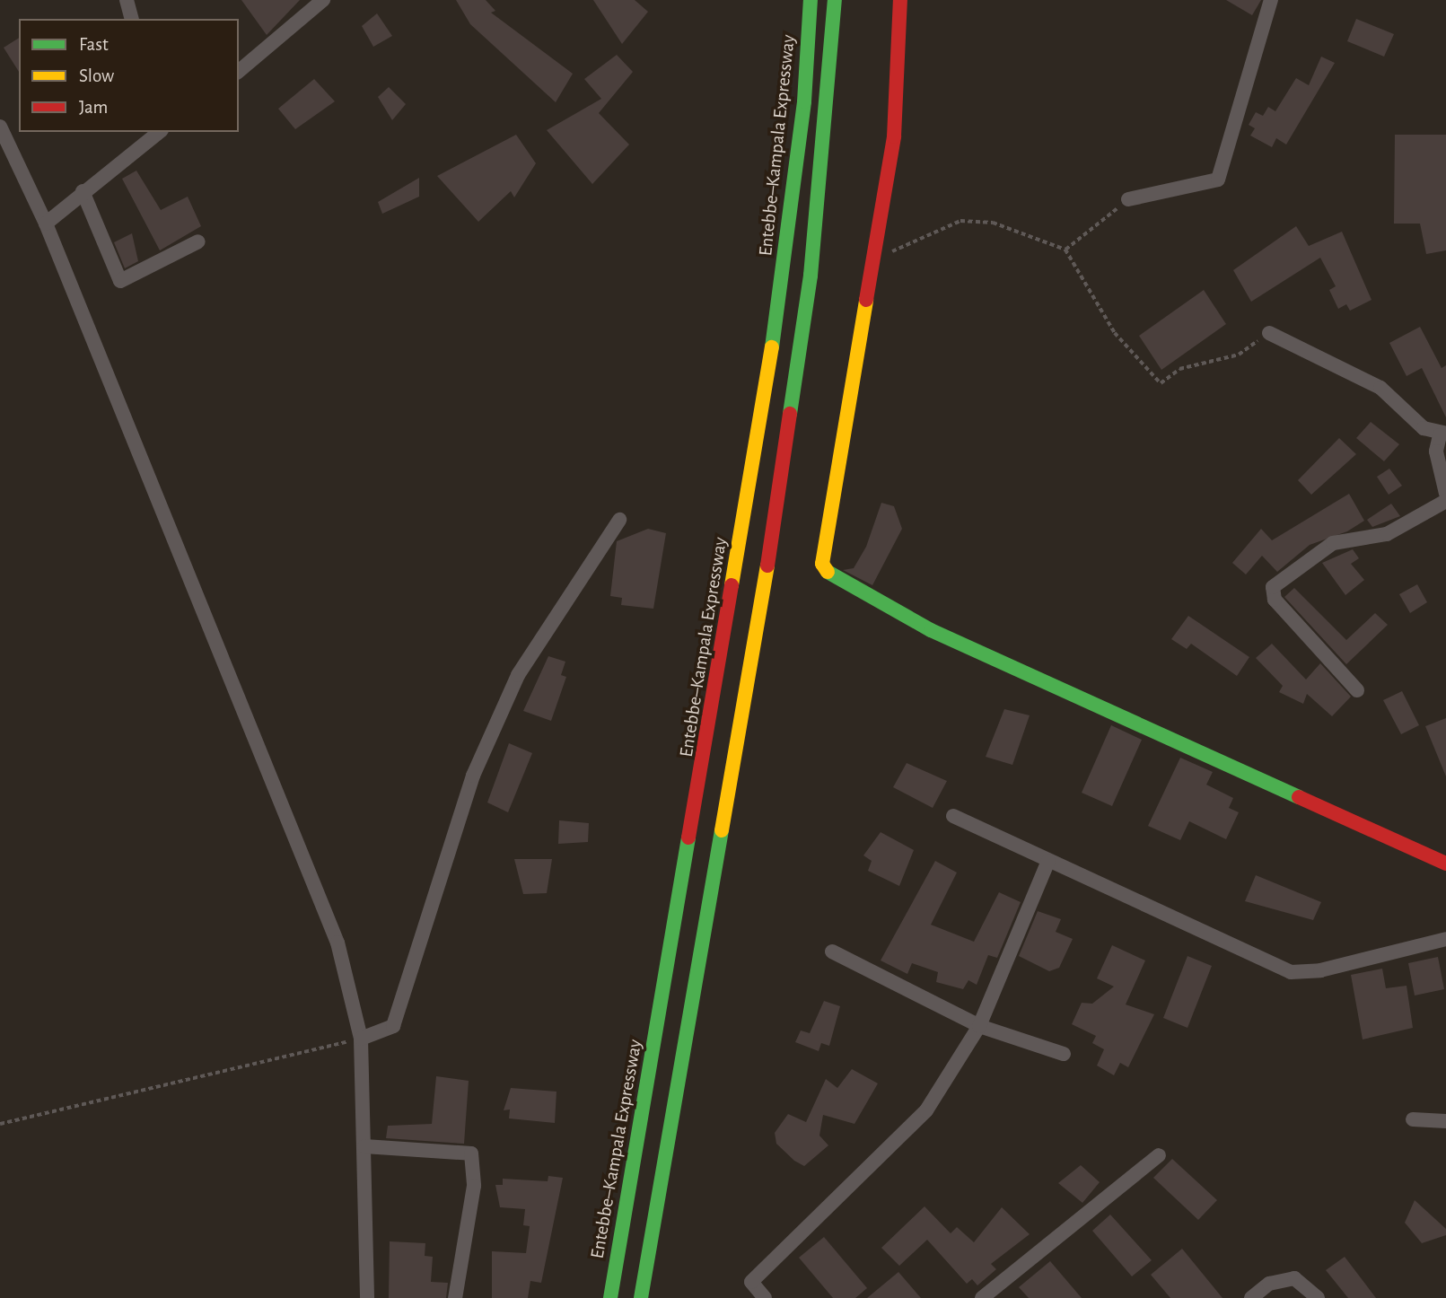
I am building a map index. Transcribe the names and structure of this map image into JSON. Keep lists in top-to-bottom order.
{
  "streets": {
    "main road": ["Entebbe–Kampala Expressway"]
  },
  "legend": ["Fast", "Slow", "Jam"]
}
